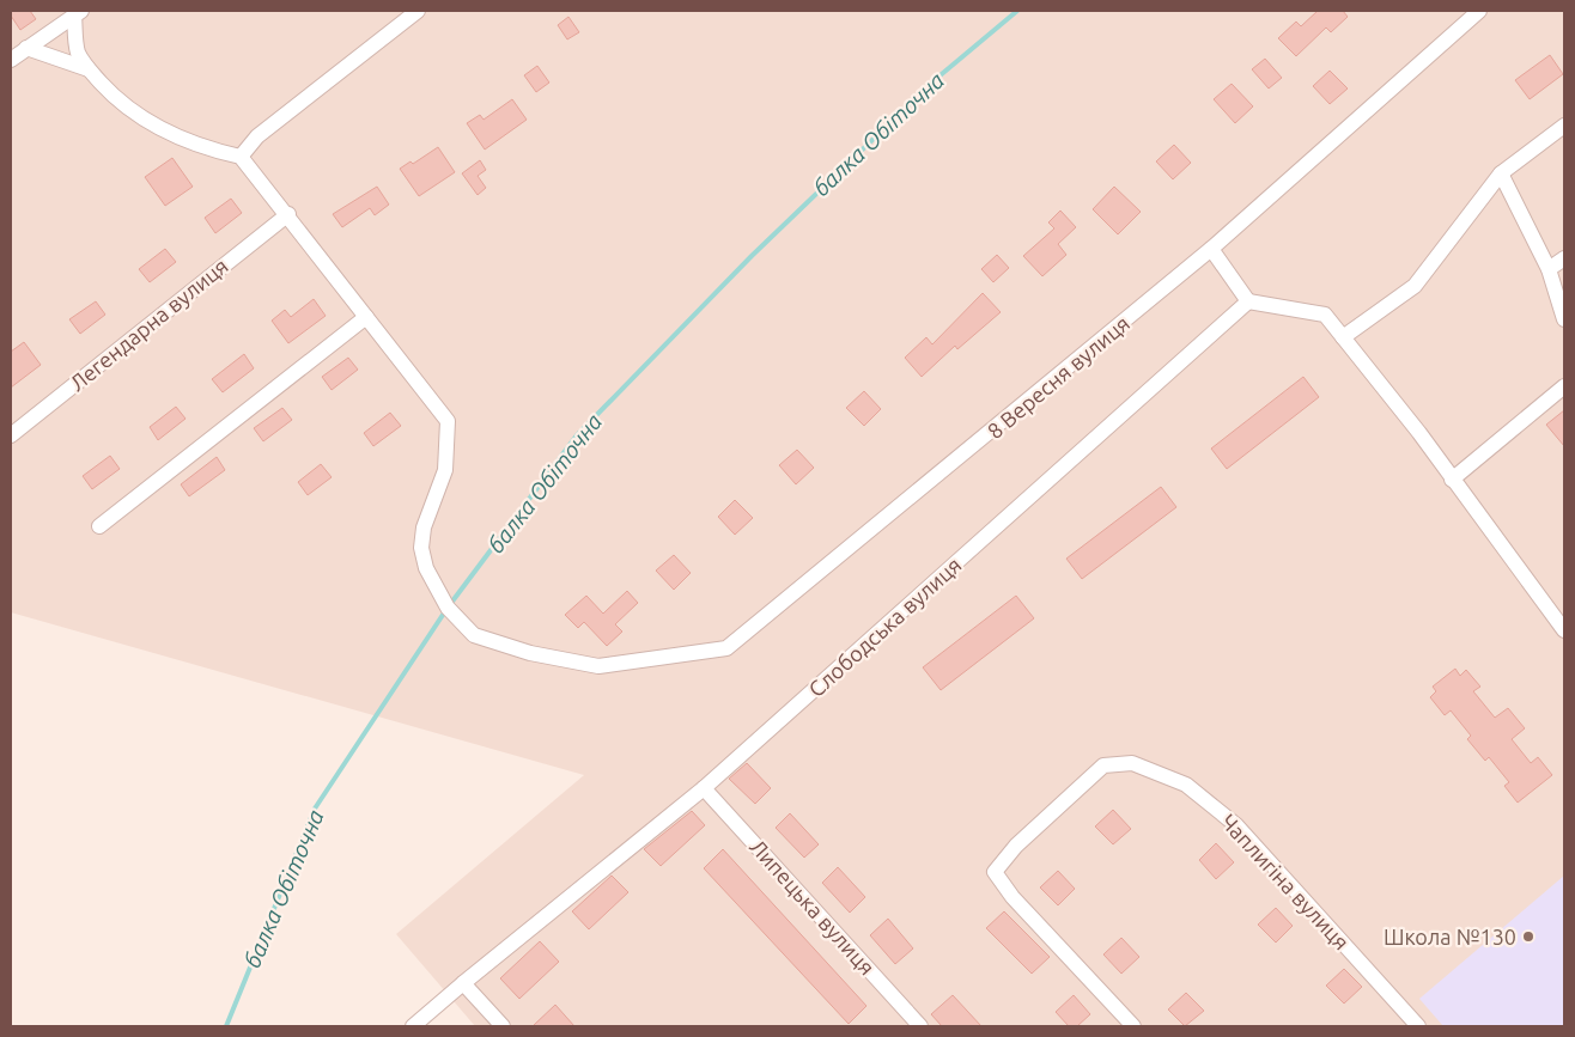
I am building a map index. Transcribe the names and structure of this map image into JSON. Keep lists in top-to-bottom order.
{
  "streets": {
    "street": [
      "Легендарна вулиця",
      "8 Вересня вулиця",
      "Слободська вулиця",
      "Чаплигіна вулиця",
      "Липецька вулиця"
    ]
  },
  "crossings": [
    ["Слободська вулиця", "Липецька вулиця"]
  ],
  "water": ["балка Обіточна"],
  "places": ["Школа №130"]
}
